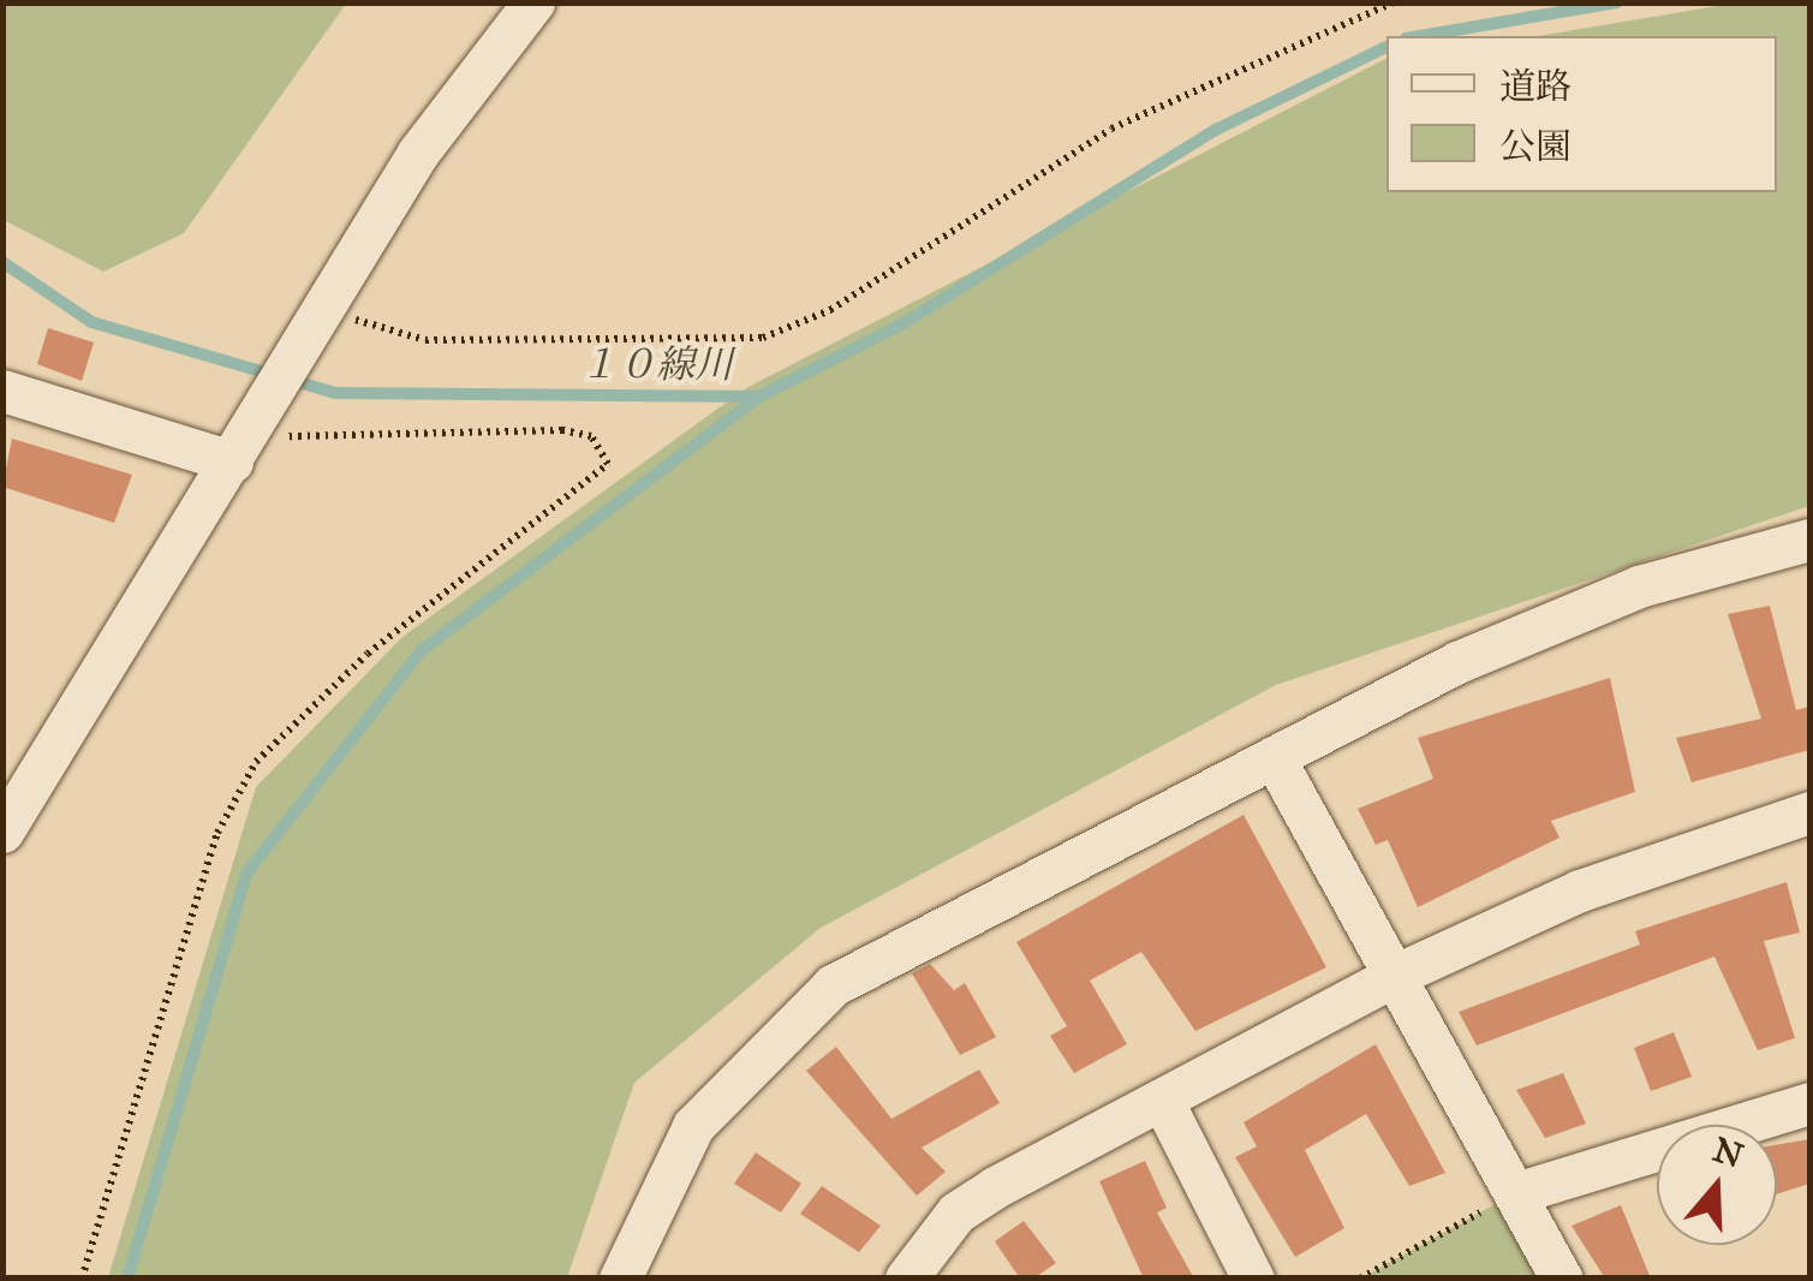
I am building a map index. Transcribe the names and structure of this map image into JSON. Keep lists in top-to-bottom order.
{
  "water": ["１０線川"],
  "legend": ["道路", "公園"],
  "north": "top"
}
